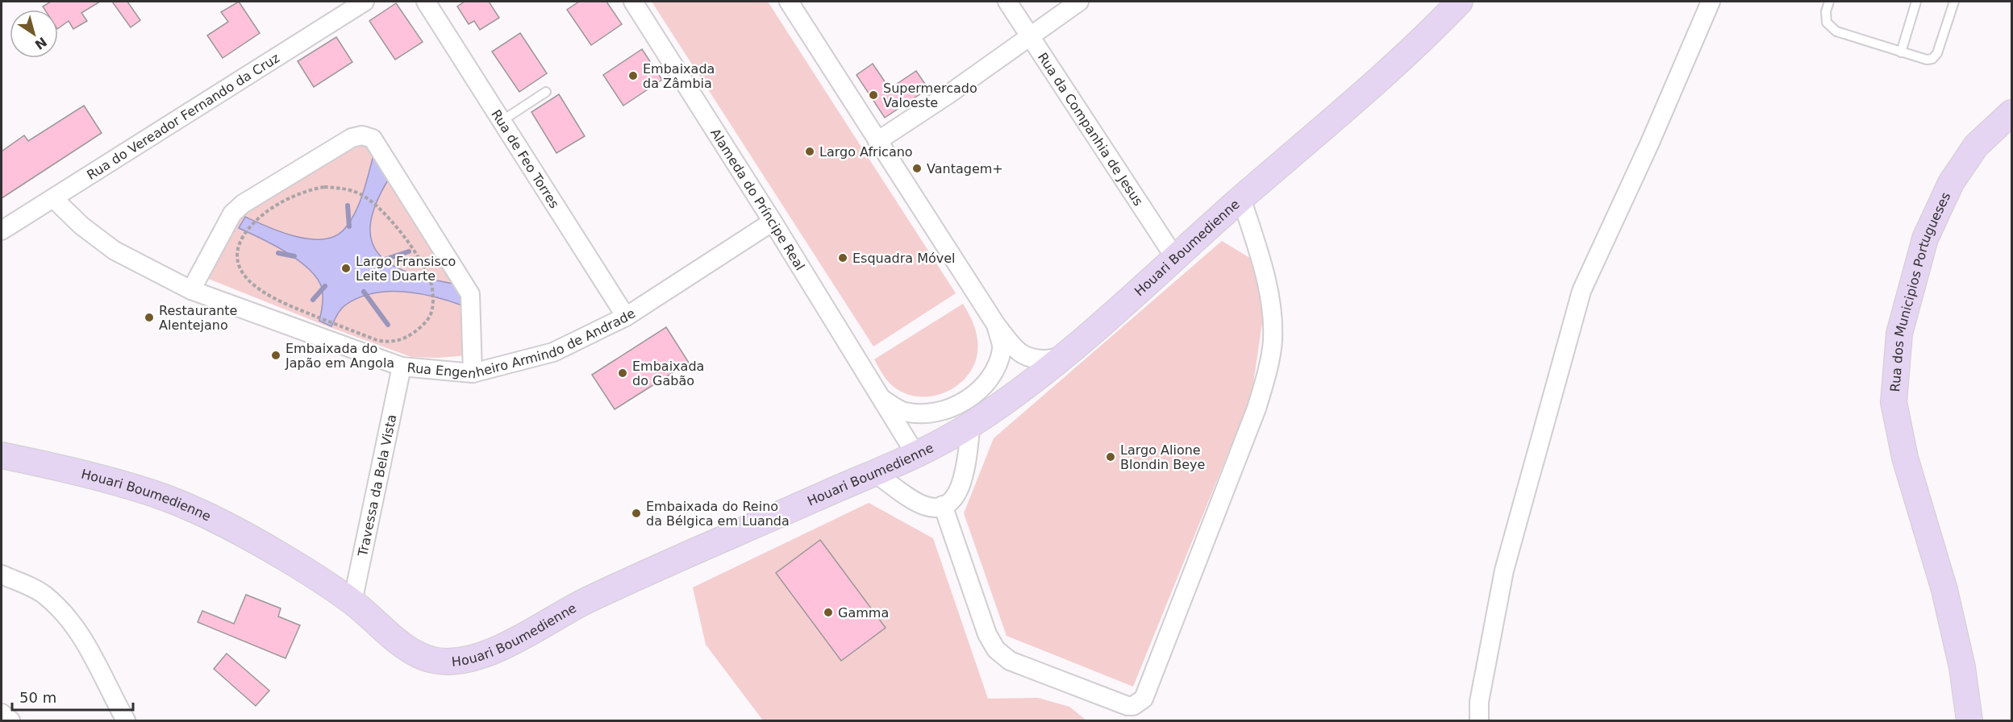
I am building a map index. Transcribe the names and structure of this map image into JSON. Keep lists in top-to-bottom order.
{
  "streets": {
    "street": [
      "Rua do Vereador Fernando da Cruz",
      "Rua da Companhia de Jesus",
      "Rua de Feo Torres",
      "Alameda do Príncipe Real",
      "Houari Boumedienne",
      "Rua dos Municipios Portugueses",
      "Rua Engenheiro Armindo de Andrade",
      "Travessa da Bela Vista"
    ]
  },
  "crossings": [
    ["Rua do Vereador Fernando da Cruz", "Rua Engenheiro Armindo de Andrade"],
    ["Rua da Companhia de Jesus", "Houari Boumedienne"],
    ["Rua de Feo Torres", "Rua Engenheiro Armindo de Andrade"],
    ["Alameda do Príncipe Real", "Houari Boumedienne"],
    ["Alameda do Príncipe Real", "Rua Engenheiro Armindo de Andrade"],
    ["Houari Boumedienne", "Travessa da Bela Vista"],
    ["Rua Engenheiro Armindo de Andrade", "Travessa da Bela Vista"]
  ],
  "places": [
    "Embaixada da Zâmbia",
    "Supermercado Valoeste",
    "Largo Africano",
    "Vantagem+",
    "Esquadra Móvel",
    "Largo Fransisco Leite Duarte",
    "Restaurante Alentejano",
    "Embaixada do Japão em Angola",
    "Embaixada do Gabão",
    "Largo Alione Blondin Beye",
    "Embaixada do Reino da Bélgica em Luanda",
    "Gamma"
  ],
  "scale_bar": "50 m",
  "north": "bottom right"
}
